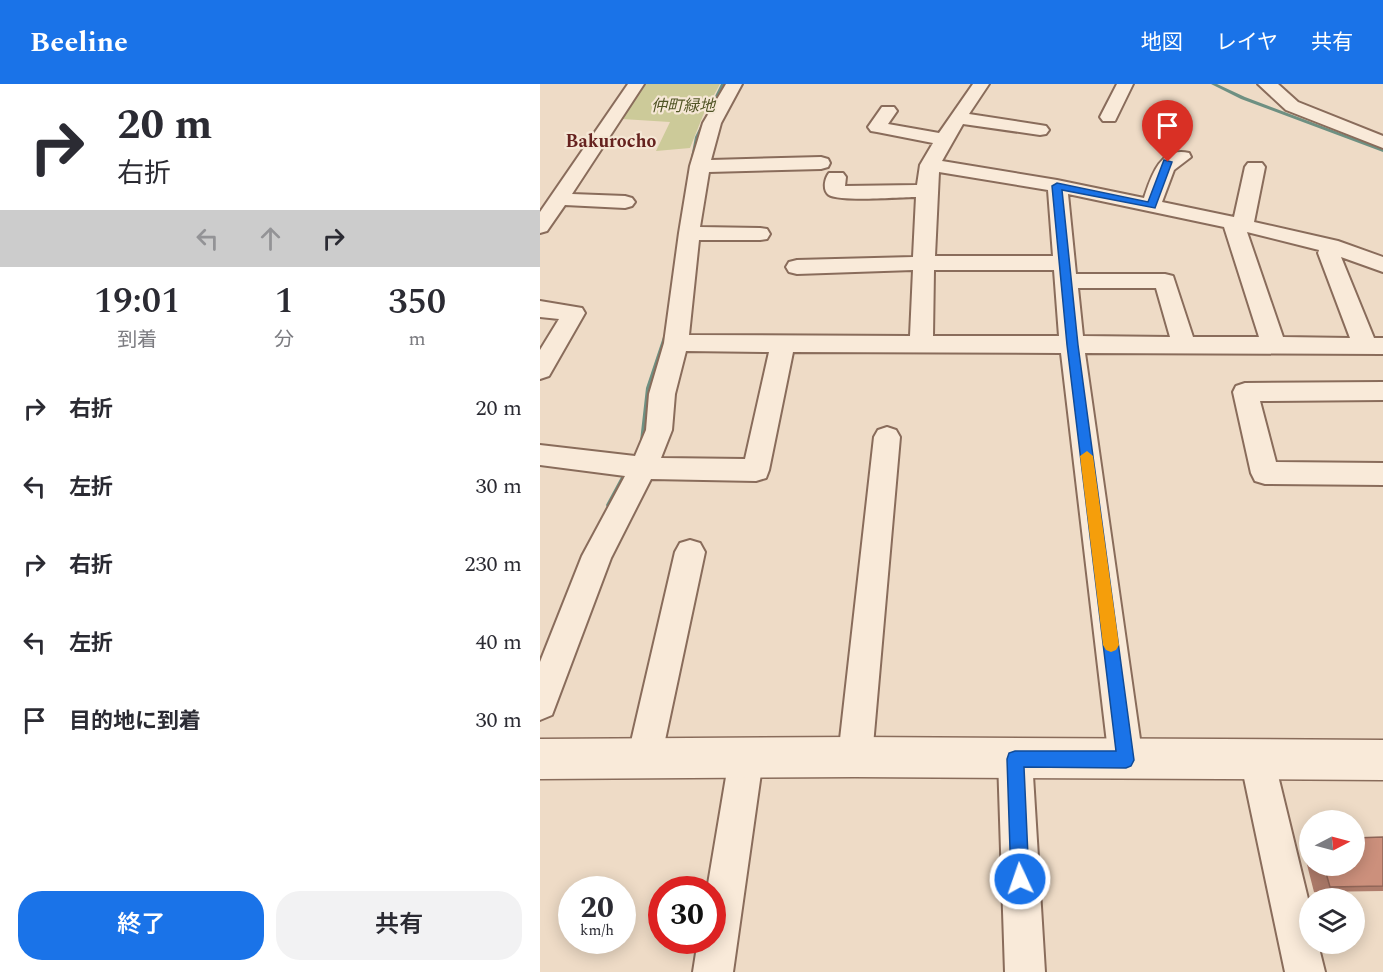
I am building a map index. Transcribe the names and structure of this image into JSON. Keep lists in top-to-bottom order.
{
  "districts": ["Bakurocho"],
  "parks": ["仲町緑地"],
  "north": "right",
  "page": {
    "header": "Beeline",
    "nav": ["地図", "レイヤ", "共有"],
    "turn": ["20 m", "右折"],
    "eta": [
      "19:01",
      "到着",
      "1",
      "分",
      "350",
      "m"
    ],
    "list": [
      {
        "name": "右折",
        "value": "20 m"
      },
      {
        "name": "左折",
        "value": "30 m"
      },
      {
        "name": "右折",
        "value": "230 m"
      },
      {
        "name": "左折",
        "value": "40 m"
      },
      {
        "name": "目的地に到着",
        "value": "30 m"
      }
    ],
    "speed": "20 km/h",
    "limit": "30",
    "buttons": ["終了", "共有"]
  }
}
